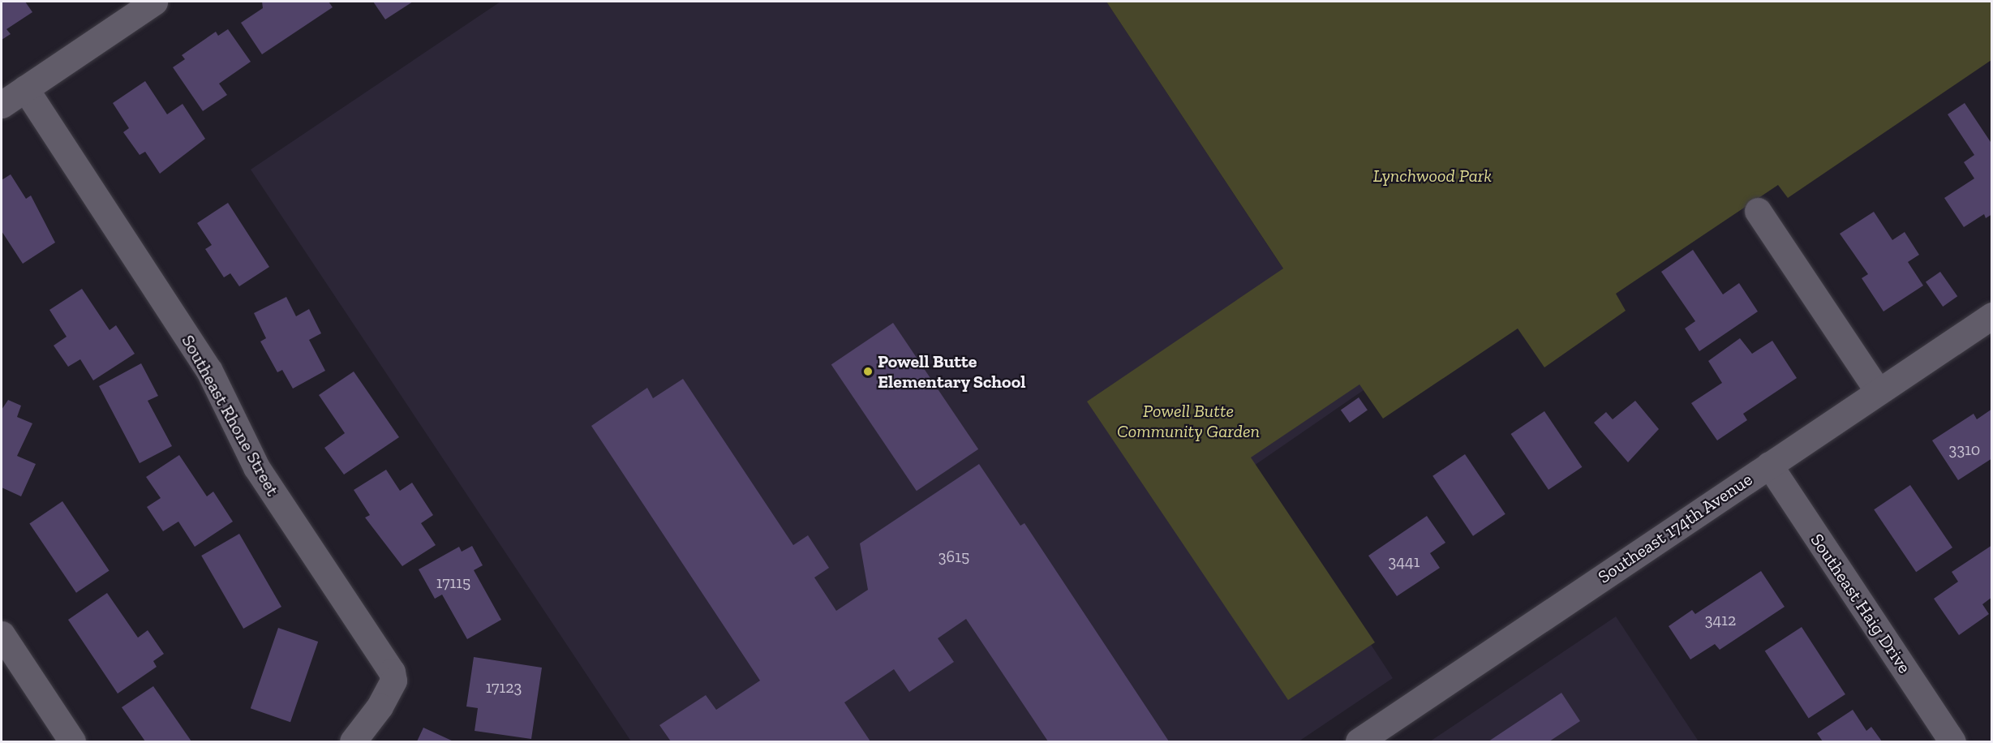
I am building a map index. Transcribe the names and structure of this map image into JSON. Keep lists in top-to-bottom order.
{
  "streets": {
    "street": ["Southeast Rhone Street", "Southeast 174th Avenue", "Southeast Haig Drive"]
  },
  "crossings": [
    ["Southeast 174th Avenue", "Southeast Haig Drive"]
  ],
  "parks": ["Lynchwood Park", "Powell Butte Community Garden"],
  "places": ["Powell Butte Elementary School"],
  "house_numbers": [
    "3310",
    "3615",
    "3441",
    "17115",
    "3412",
    "17123"
  ]
}
